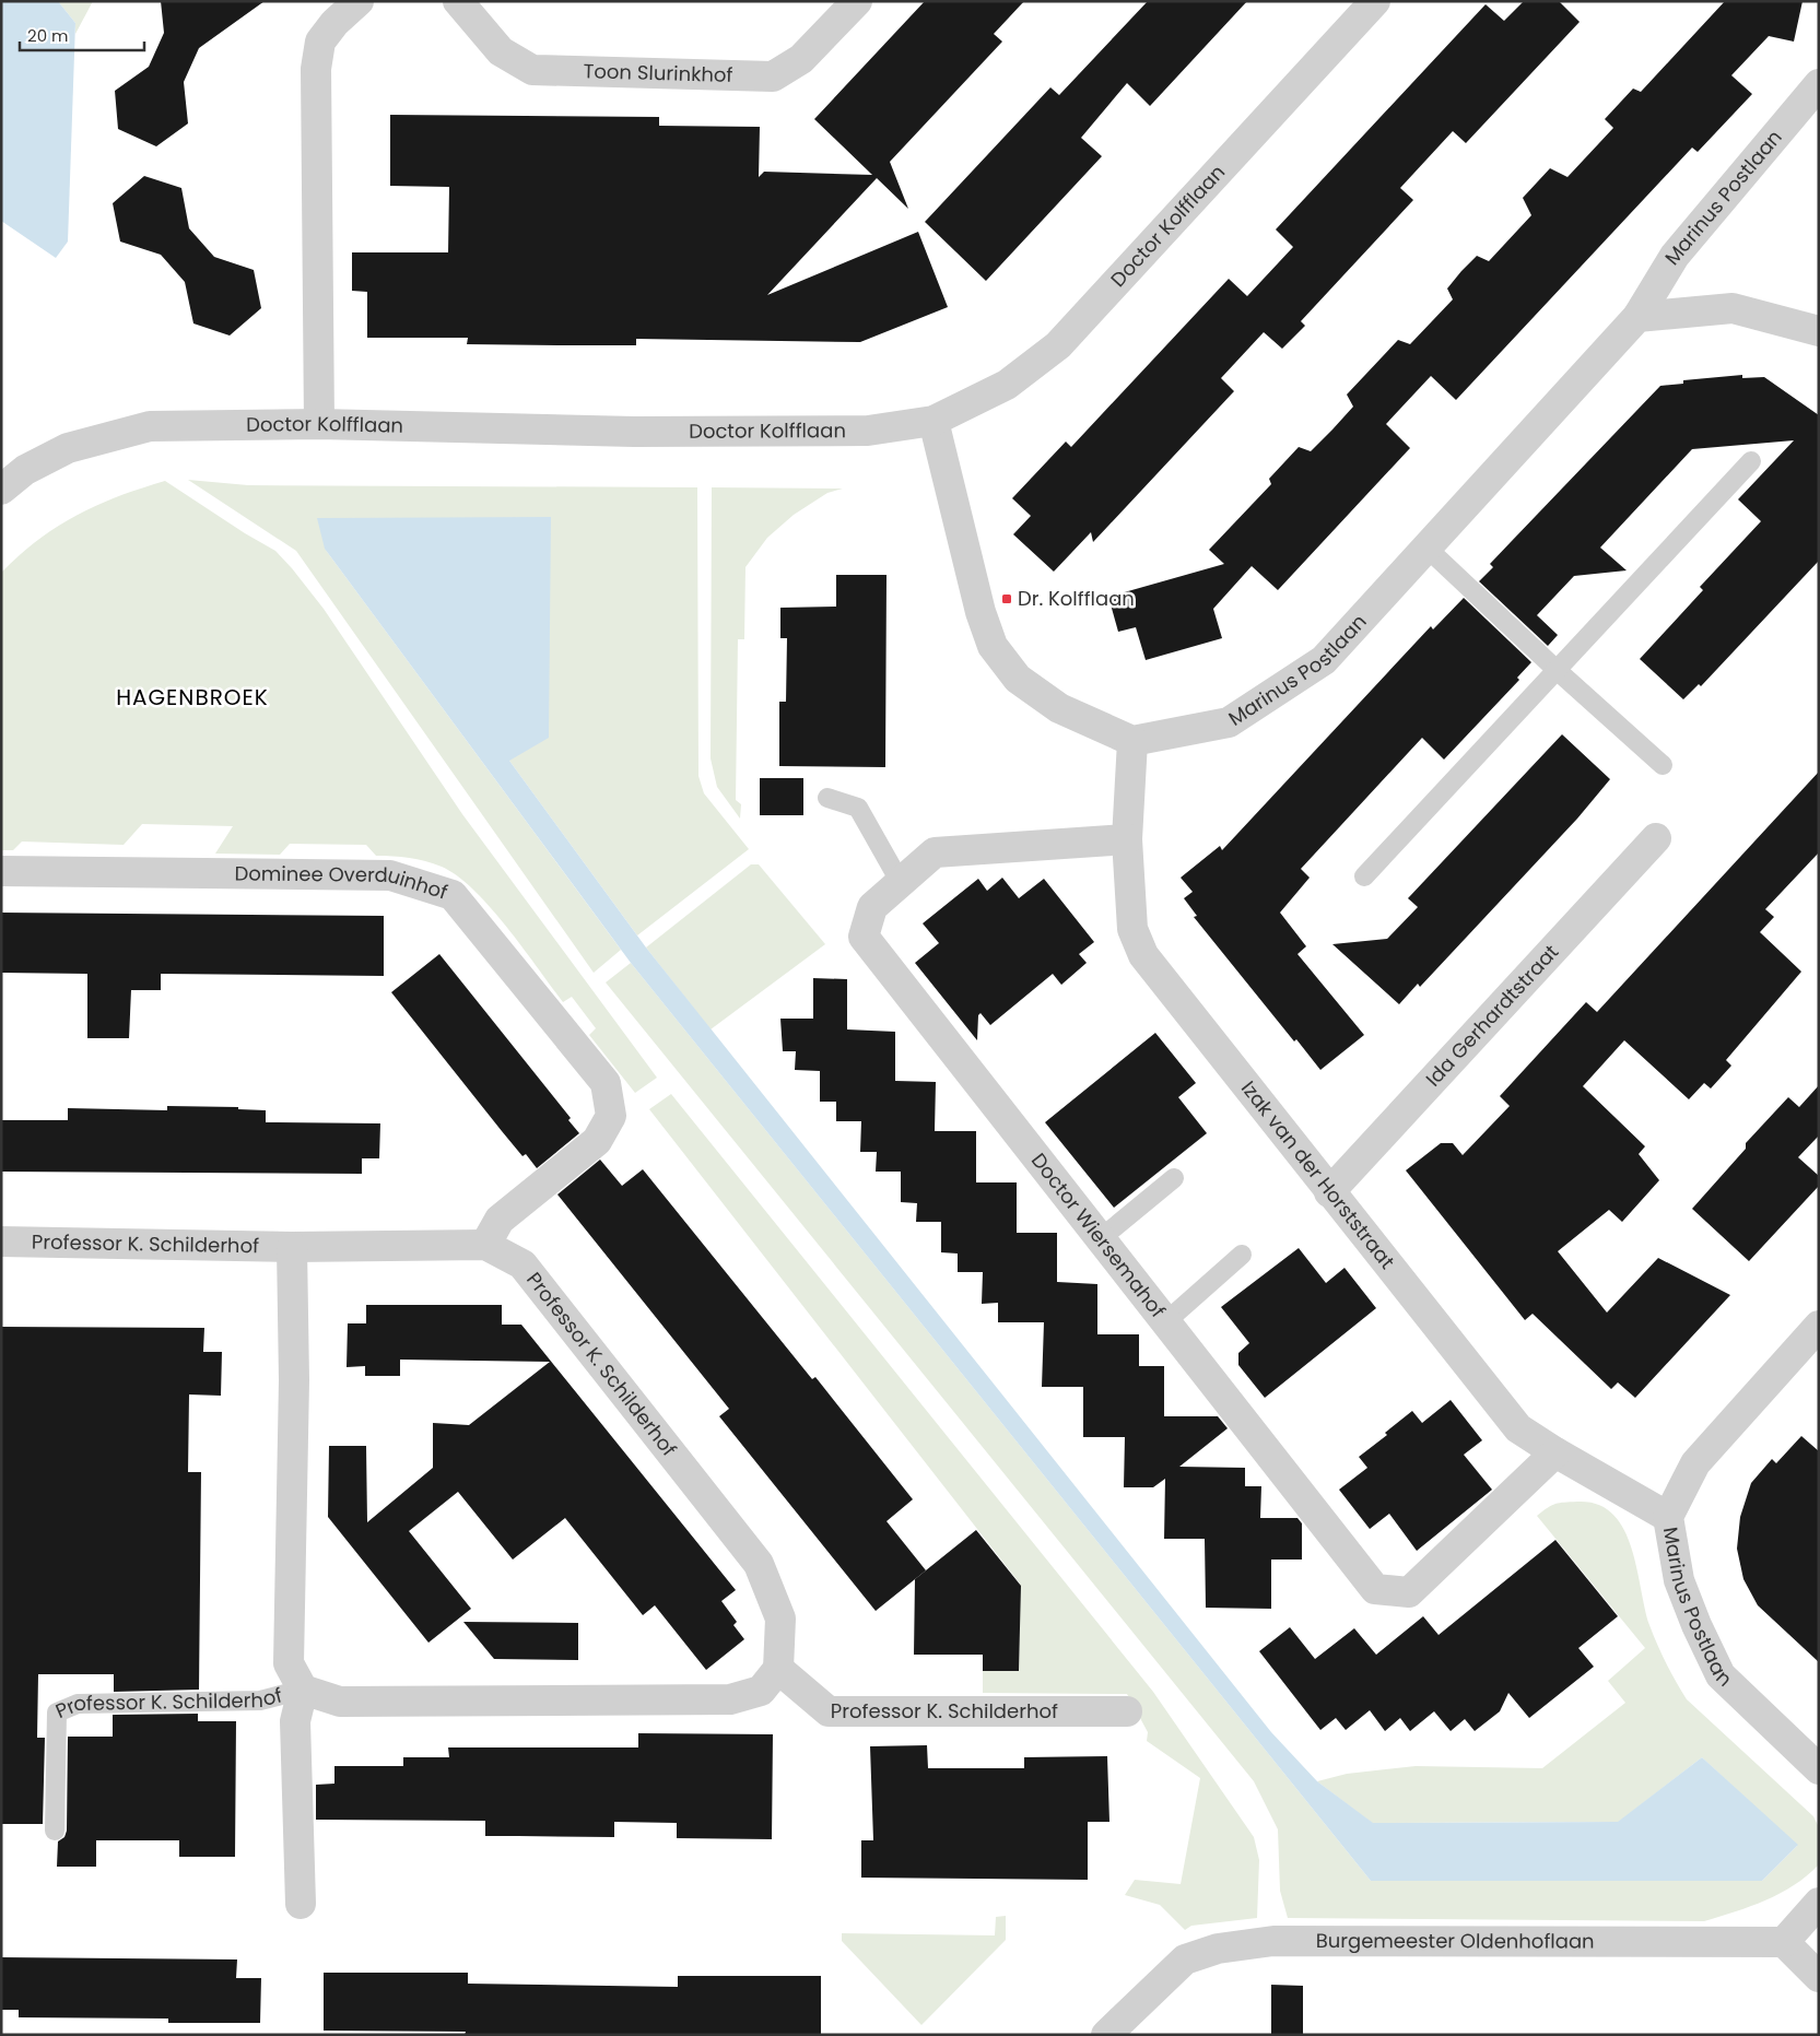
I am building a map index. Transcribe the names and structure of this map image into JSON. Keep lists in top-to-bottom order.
{
  "streets": {
    "street": [
      "Toon Slurinkhof",
      "Marinus Postlaan",
      "Doctor Kolfflaan",
      "Dominee Overduinhof",
      "Ida Gerhardtstraat",
      "Izak van der Horststraat",
      "Doctor Wiersemahof",
      "Professor K. Schilderhof",
      "Burgemeester Oldenhoflaan"
    ]
  },
  "crossings": [
    ["Marinus Postlaan", "Izak van der Horststraat"],
    ["Dominee Overduinhof", "Professor K. Schilderhof"],
    ["Ida Gerhardtstraat", "Izak van der Horststraat"],
    ["Izak van der Horststraat", "Doctor Wiersemahof"]
  ],
  "districts": ["HAGENBROEK"],
  "places": {
    "transit": ["Dr. Kolfflaan"]
  },
  "scale_bar": "20 m"
}
